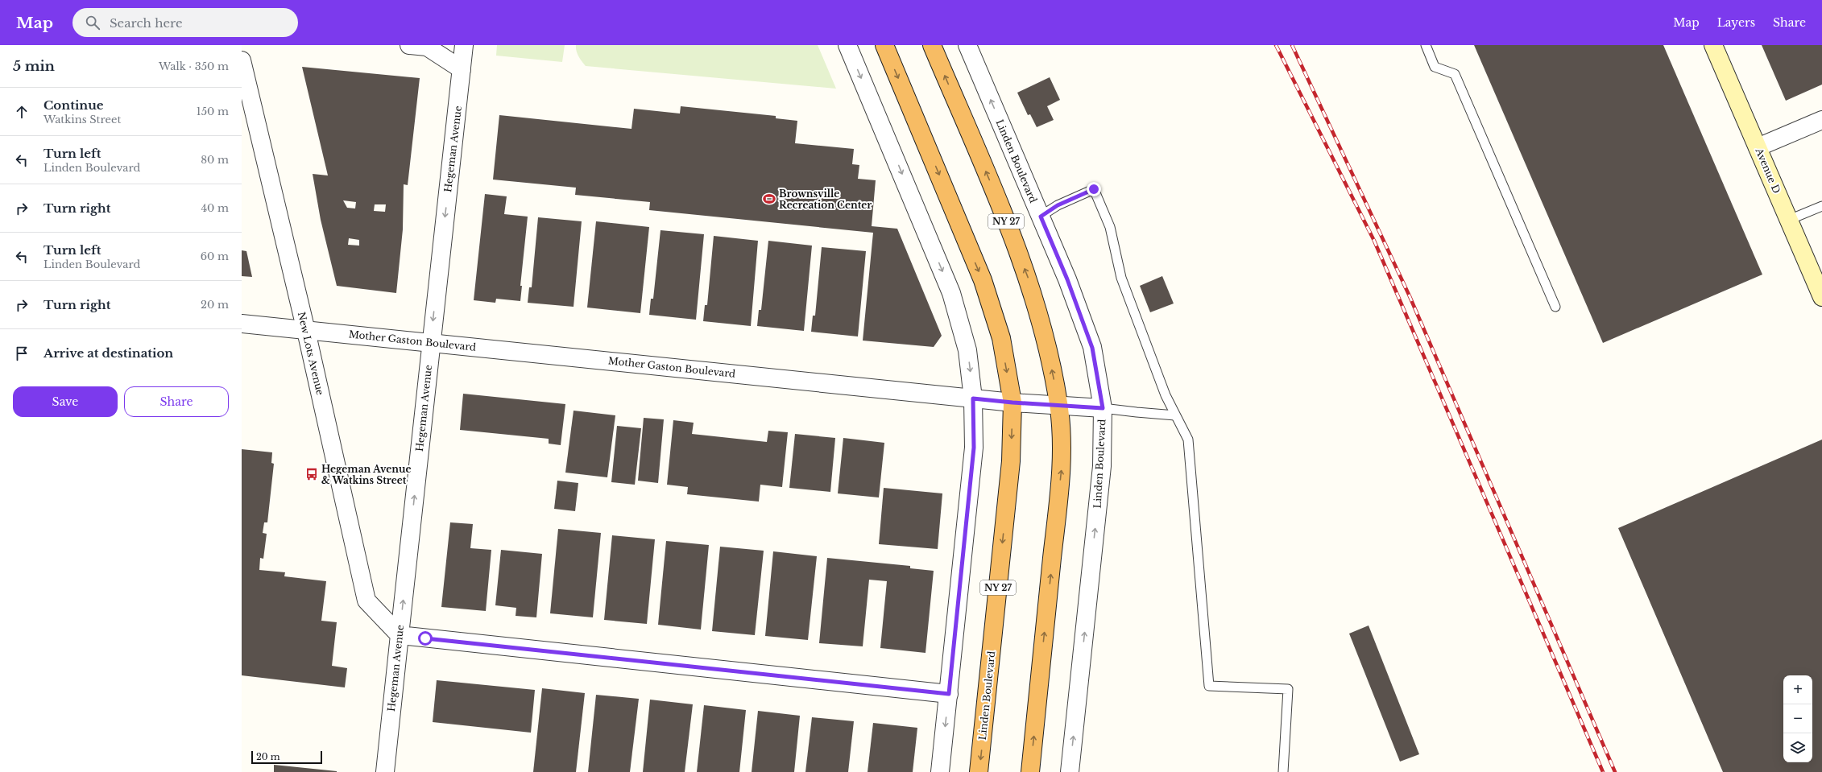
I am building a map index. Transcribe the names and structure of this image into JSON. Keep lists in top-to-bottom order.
{
  "streets": {
    "highway": ["Linden Boulevard", "NY 27"],
    "main road": ["Avenue D"],
    "street": ["Hegeman Avenue", "Mother Gaston Boulevard", "New Lots Avenue"]
  },
  "crossings": [
    ["Hegeman Avenue", "Mother Gaston Boulevard"],
    ["Hegeman Avenue", "New Lots Avenue"],
    ["Linden Boulevard", "Mother Gaston Boulevard"],
    ["NY 27", "Mother Gaston Boulevard"],
    ["Mother Gaston Boulevard", "New Lots Avenue"]
  ],
  "places": {
    "sports": ["Brownsville Recreation Center"],
    "bus stop": ["Hegeman Avenue & Watkins Street"]
  },
  "scale_bar": "20 m",
  "page": {
    "header": "Map",
    "search": "Search here",
    "nav": ["Map", "Layers", "Share"],
    "heading": ["5 min", "Walk · 350 m"],
    "list": [
      ["Continue", "Watkins Street", "150 m"],
      ["Turn left", "Linden Boulevard", "80 m"],
      ["Turn right", "40 m"],
      ["Turn left", "Linden Boulevard", "60 m"],
      ["Turn right", "20 m"],
      "Arrive at destination"
    ],
    "buttons": ["Save", "Share"],
    "map_buttons": ["+", "−"],
    "scale": "20 m"
  }
}
